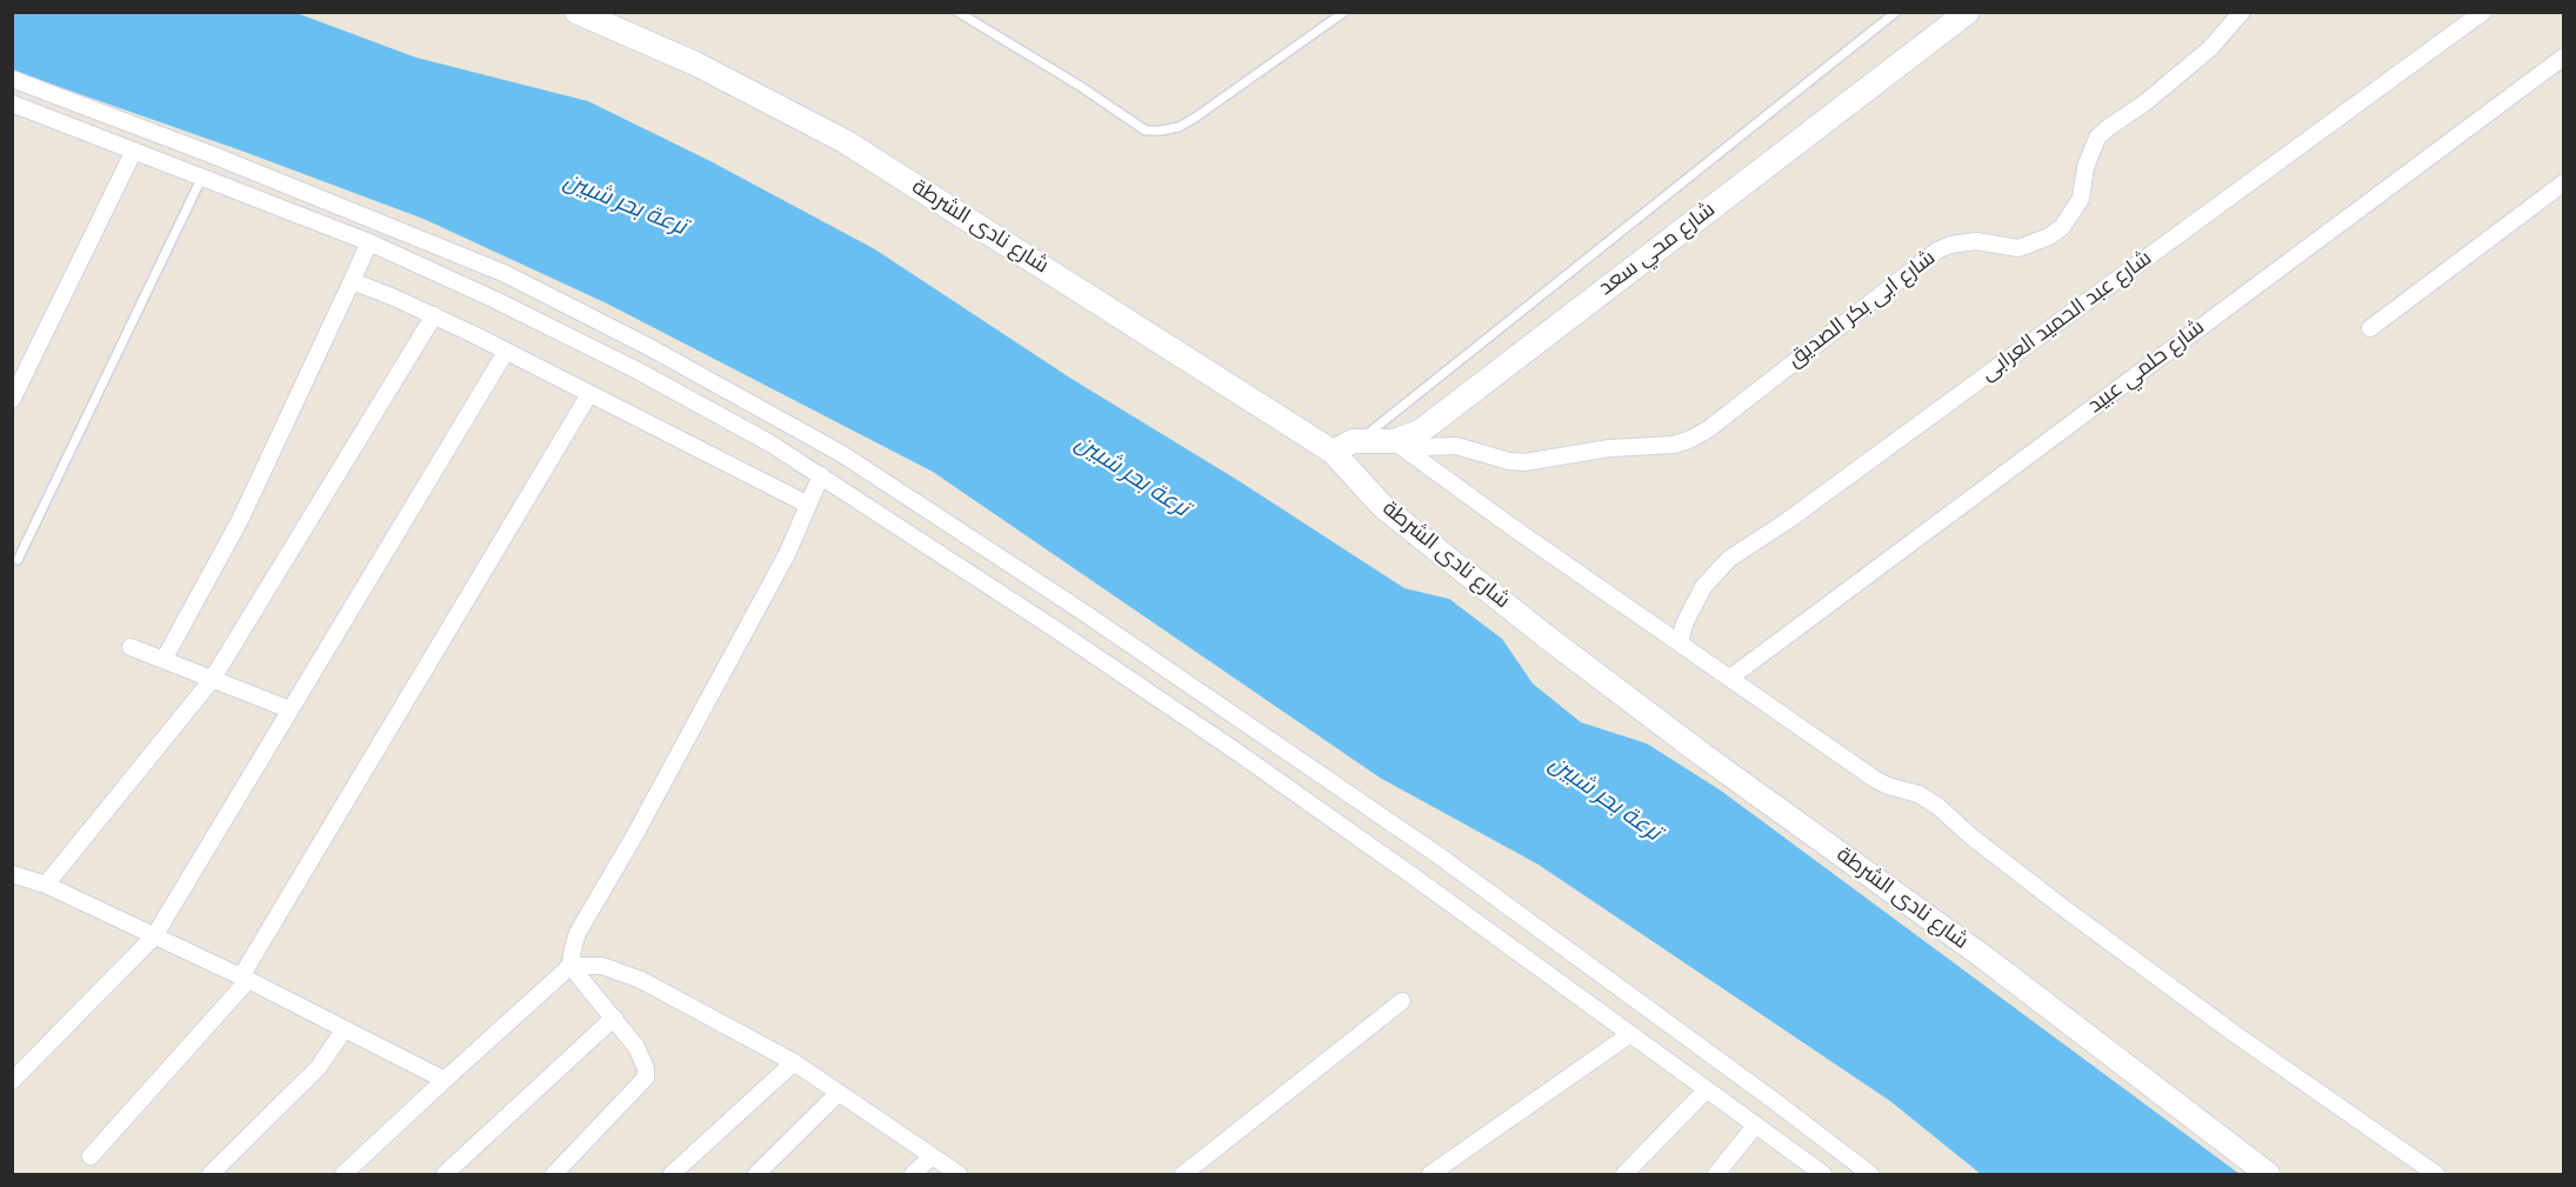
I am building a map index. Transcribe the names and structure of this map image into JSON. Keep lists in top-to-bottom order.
{
  "streets": {
    "main road": ["شارع نادى الشرطة", "شارع محي سعد"],
    "street": ["شارع ابى بكر الصديق", "شارع عبد الحميد العرابى", "شارع حلمي عبيد"]
  },
  "crossings": [
    ["شارع نادى الشرطة", "شارع محي سعد"],
    ["شارع محي سعد", "شارع ابى بكر الصديق"]
  ],
  "water": ["ترعة بحر شبين"]
}
